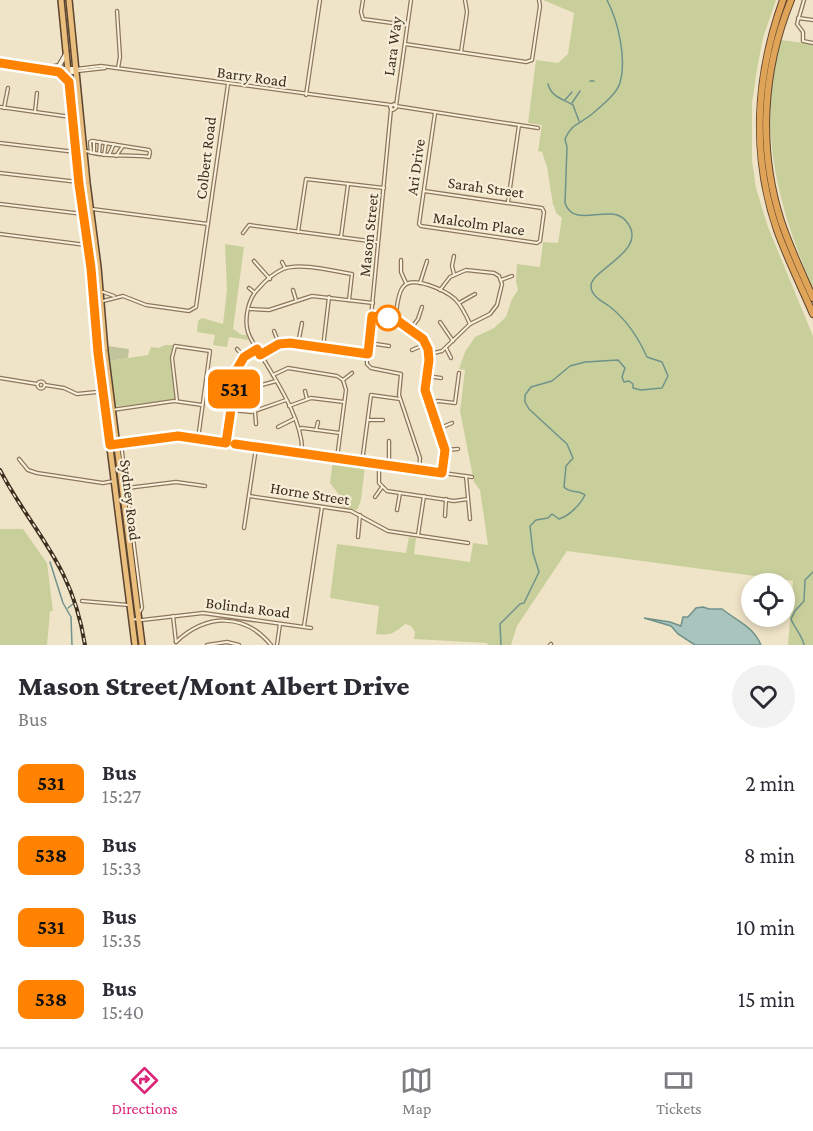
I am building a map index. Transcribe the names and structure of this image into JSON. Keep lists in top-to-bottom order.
{
  "streets": {
    "highway": ["Sydney Road"],
    "main road": ["Barry Road"],
    "street": [
      "Lara Way",
      "Colbert Road",
      "Ari Drive",
      "Sarah Street",
      "Malcolm Place",
      "Mason Street",
      "Horne Street",
      "Bolinda Road"
    ]
  },
  "crossings": [
    ["Lara Way", "Barry Road"],
    ["Lara Way", "Mason Street"],
    ["Barry Road", "Colbert Road"],
    ["Barry Road", "Ari Drive"],
    ["Barry Road", "Mason Street"],
    ["Barry Road", "Sydney Road"],
    ["Ari Drive", "Sarah Street"],
    ["Ari Drive", "Malcolm Place"],
    ["Sarah Street", "Malcolm Place"],
    ["Sydney Road", "Bolinda Road"]
  ],
  "lines": ["bus line 531"],
  "page": {
    "on_map": "531",
    "heading": ["Mason Street/Mont Albert Drive", "Bus"],
    "list": [
      {
        "mark": "531",
        "name": "Bus",
        "note": "15:27",
        "value": "2 min"
      },
      {
        "mark": "538",
        "name": "Bus",
        "note": "15:33",
        "value": "8 min"
      },
      {
        "mark": "531",
        "name": "Bus",
        "note": "15:35",
        "value": "10 min"
      },
      {
        "mark": "538",
        "name": "Bus",
        "note": "15:40",
        "value": "15 min"
      }
    ],
    "tabs": ["Directions", "Map", "Tickets"]
  }
}
